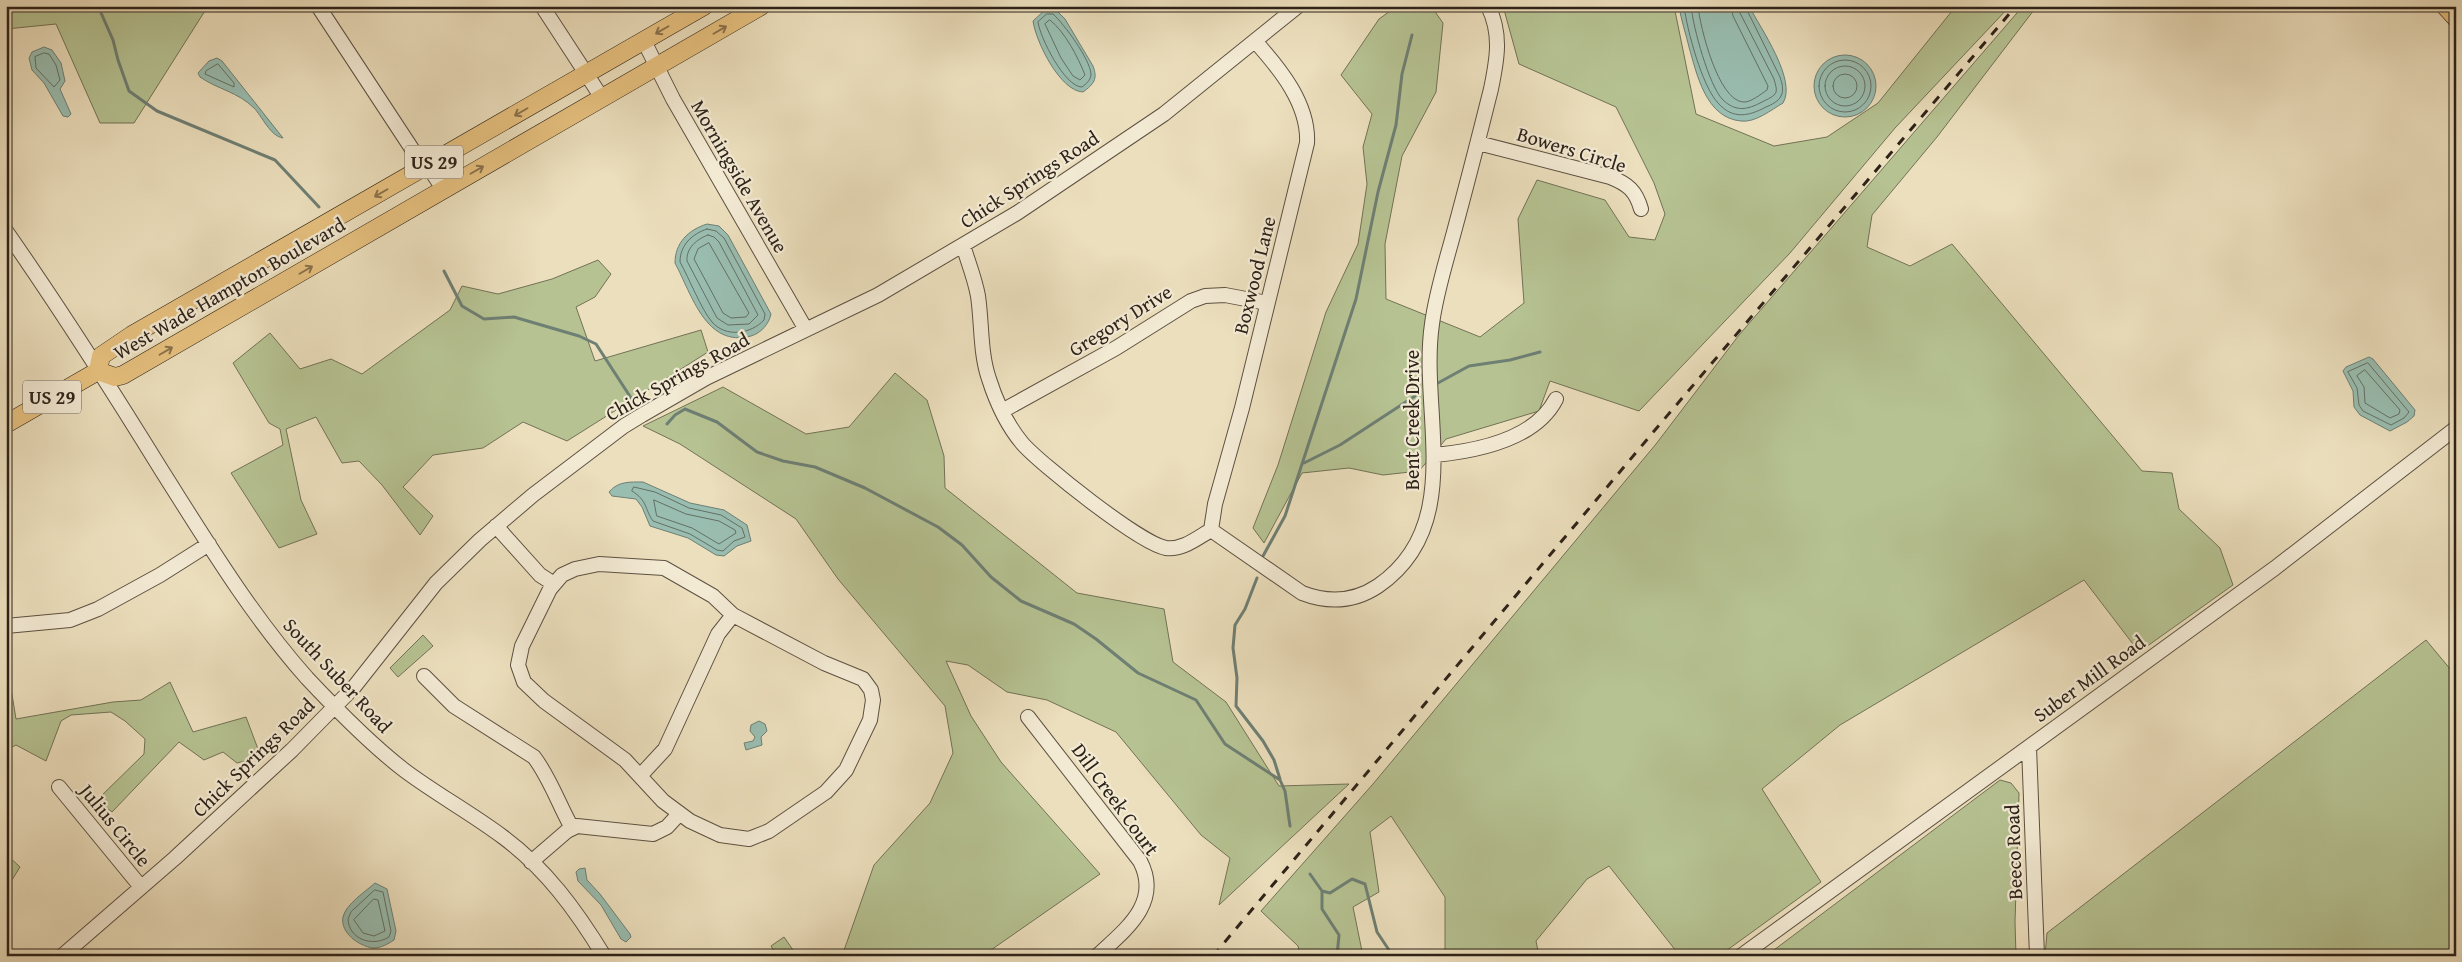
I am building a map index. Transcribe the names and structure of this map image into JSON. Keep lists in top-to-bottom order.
{
  "streets": {
    "main road": ["US 29", "West Wade Hampton Boulevard"],
    "street": [
      "Bowers Circle",
      "Morningside Avenue",
      "Chick Springs Road",
      "Boxwood Lane",
      "Gregory Drive",
      "Bent Creek Drive",
      "South Suber Road",
      "Suber Mill Road",
      "Dill Creek Court",
      "Julius Circle",
      "Beeco Road"
    ]
  },
  "crossings": [
    ["Bowers Circle", "Bent Creek Drive"],
    ["US 29", "West Wade Hampton Boulevard"],
    ["US 29", "South Suber Road"],
    ["Morningside Avenue", "Chick Springs Road"],
    ["Morningside Avenue", "West Wade Hampton Boulevard"],
    ["Chick Springs Road", "Boxwood Lane"],
    ["Chick Springs Road", "South Suber Road"],
    ["Chick Springs Road", "Julius Circle"],
    ["Boxwood Lane", "Gregory Drive"],
    ["Boxwood Lane", "Bent Creek Drive"],
    ["West Wade Hampton Boulevard", "South Suber Road"],
    ["Suber Mill Road", "Beeco Road"]
  ]
}
